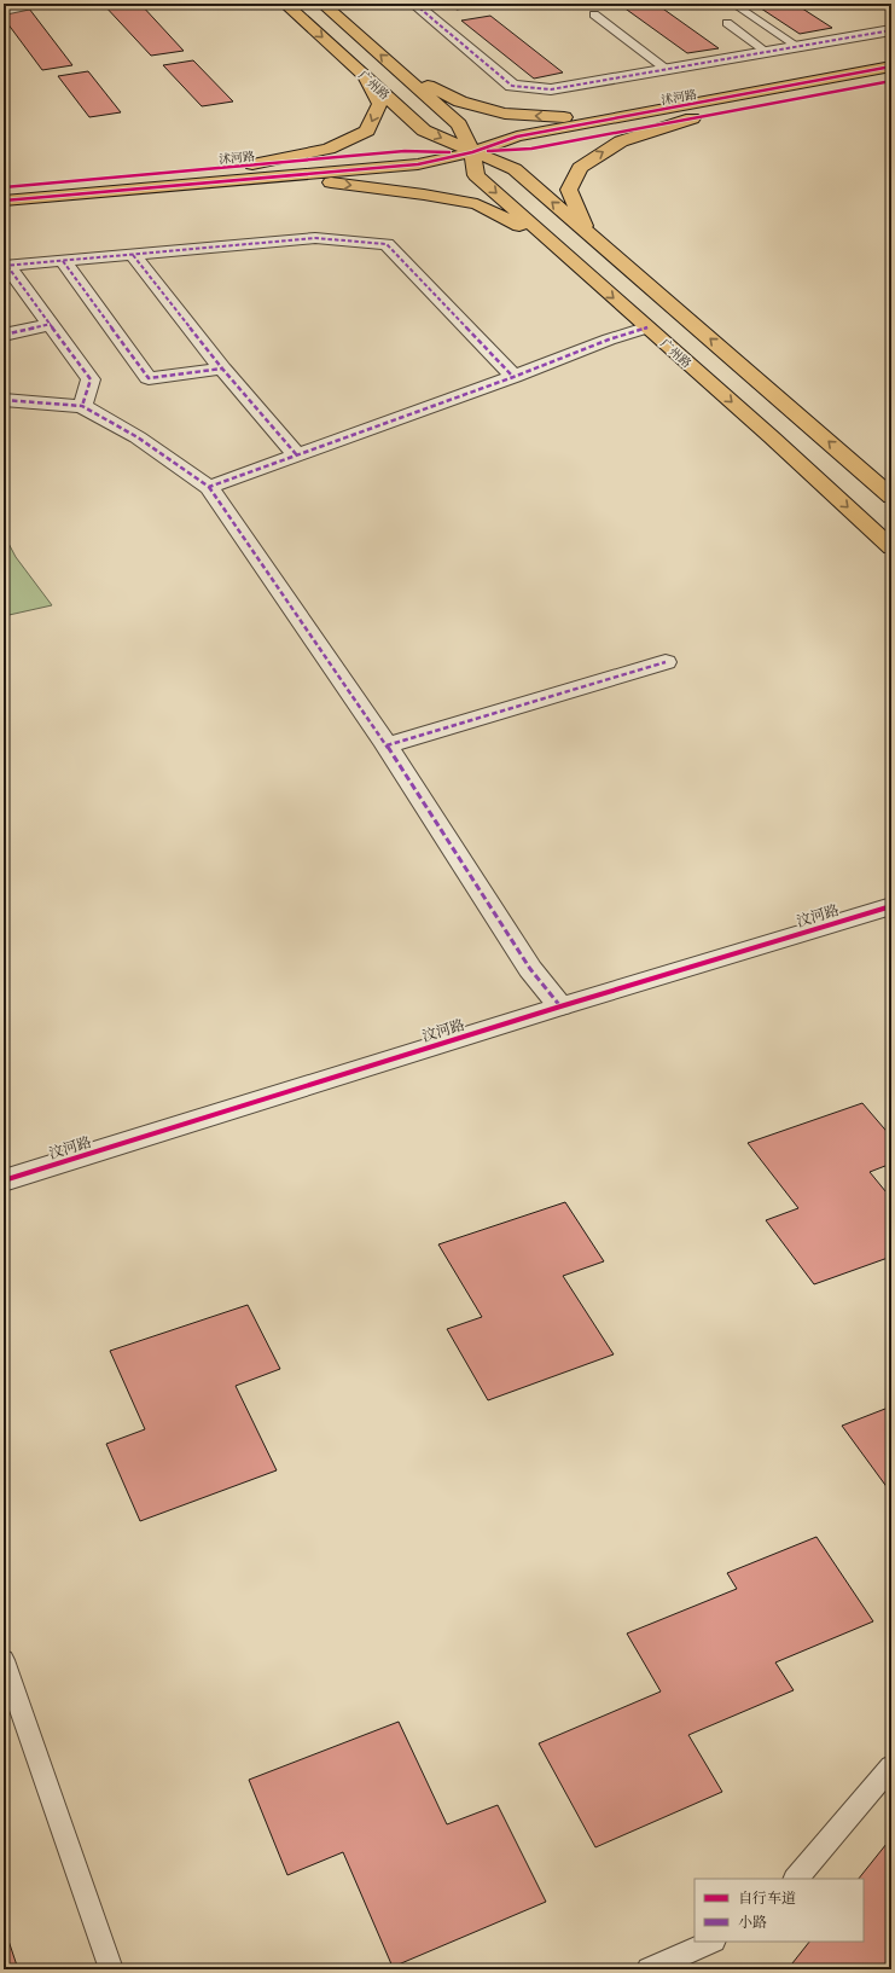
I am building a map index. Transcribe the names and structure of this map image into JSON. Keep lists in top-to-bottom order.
{
  "streets": {
    "main road": ["广州路", "沭河路"],
    "street": ["汶河路"]
  },
  "crossings": [
    ["广州路", "沭河路"]
  ],
  "legend": ["自行车道", "小路"]
}
